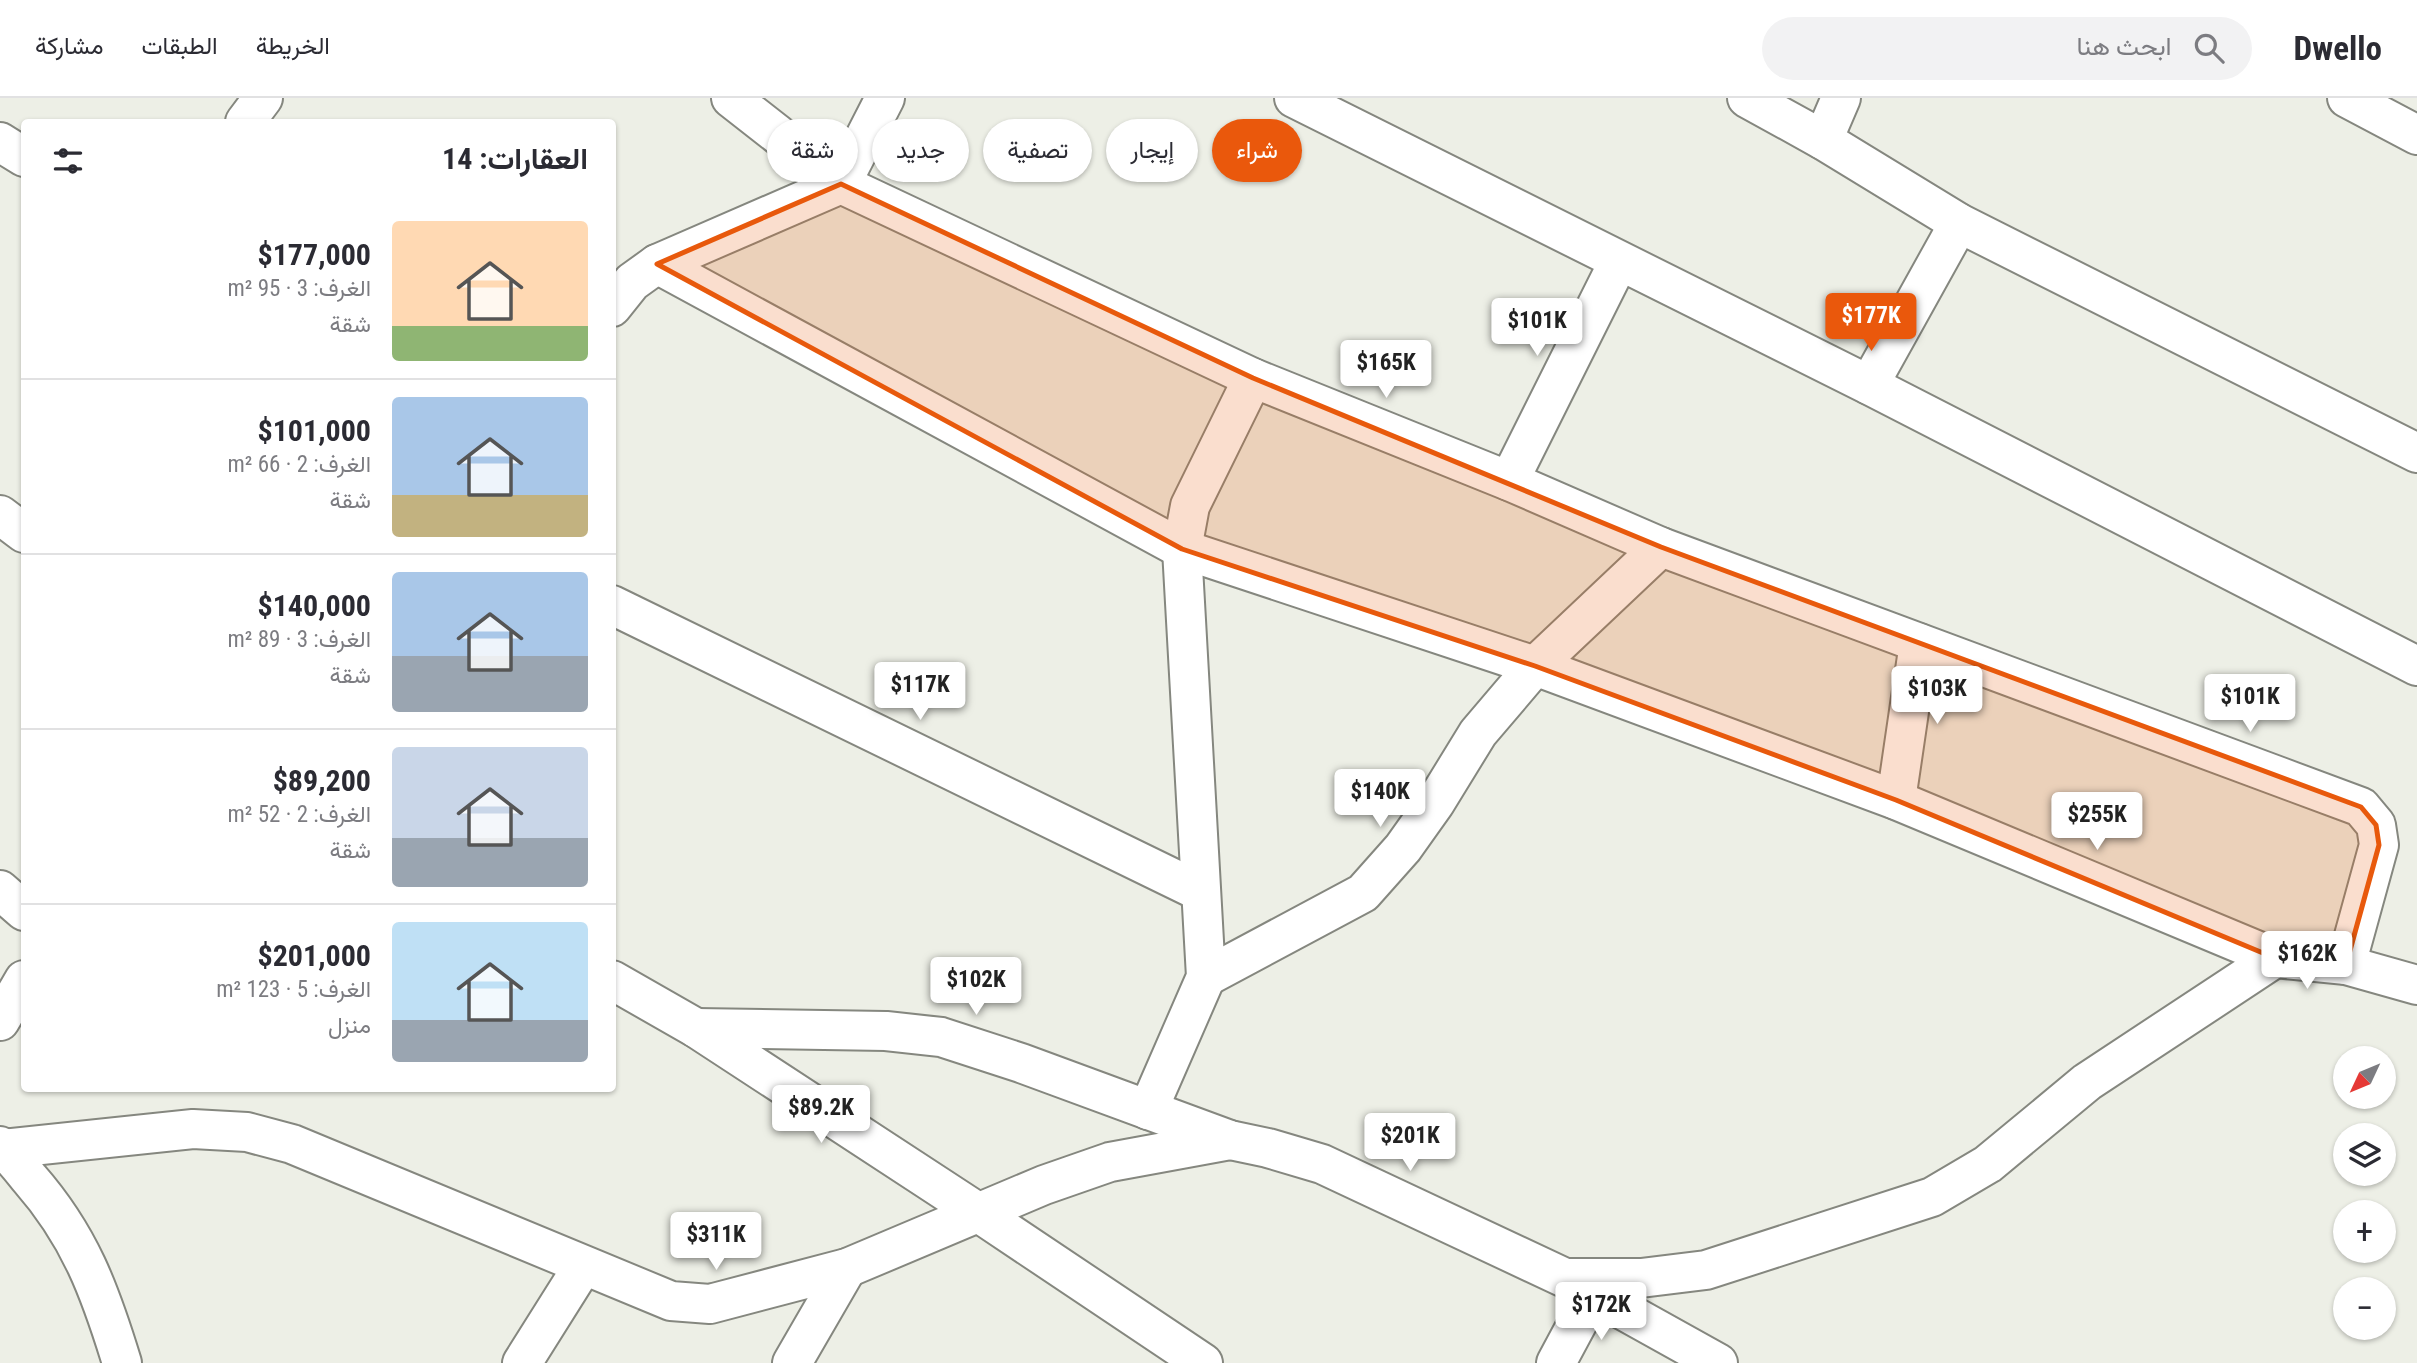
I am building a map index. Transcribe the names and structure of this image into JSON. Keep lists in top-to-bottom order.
{
  "north": "bottom left",
  "page": {
    "header": "Dwello",
    "search": "ابحث هنا",
    "nav": ["الخريطة", "الطبقات", "مشاركة"],
    "chip": [
      "شراء",
      "إيجار",
      "تصفية",
      "جديد",
      "شقة"
    ],
    "heading": "العقارات: 14",
    "list": [
      {
        "name": "$177,000",
        "note": "الغرف: 3 · 95 m² · شقة"
      },
      {
        "name": "$101,000",
        "note": "الغرف: 2 · 66 m² · شقة"
      },
      {
        "name": "$140,000",
        "note": "الغرف: 3 · 89 m² · شقة"
      },
      {
        "name": "$89,200",
        "note": "الغرف: 2 · 52 m² · شقة"
      },
      {
        "name": "$201,000",
        "note": "الغرف: 5 · 123 m² · منزل"
      }
    ],
    "price": [
      "$177K",
      "$101K",
      "$165K",
      "$117K",
      "$103K",
      "$101K",
      "$140K",
      "$255K",
      "$162K",
      "$102K",
      "$89.2K",
      "$201K",
      "$311K",
      "$172K"
    ],
    "map_buttons": ["+", "−"]
  }
}
